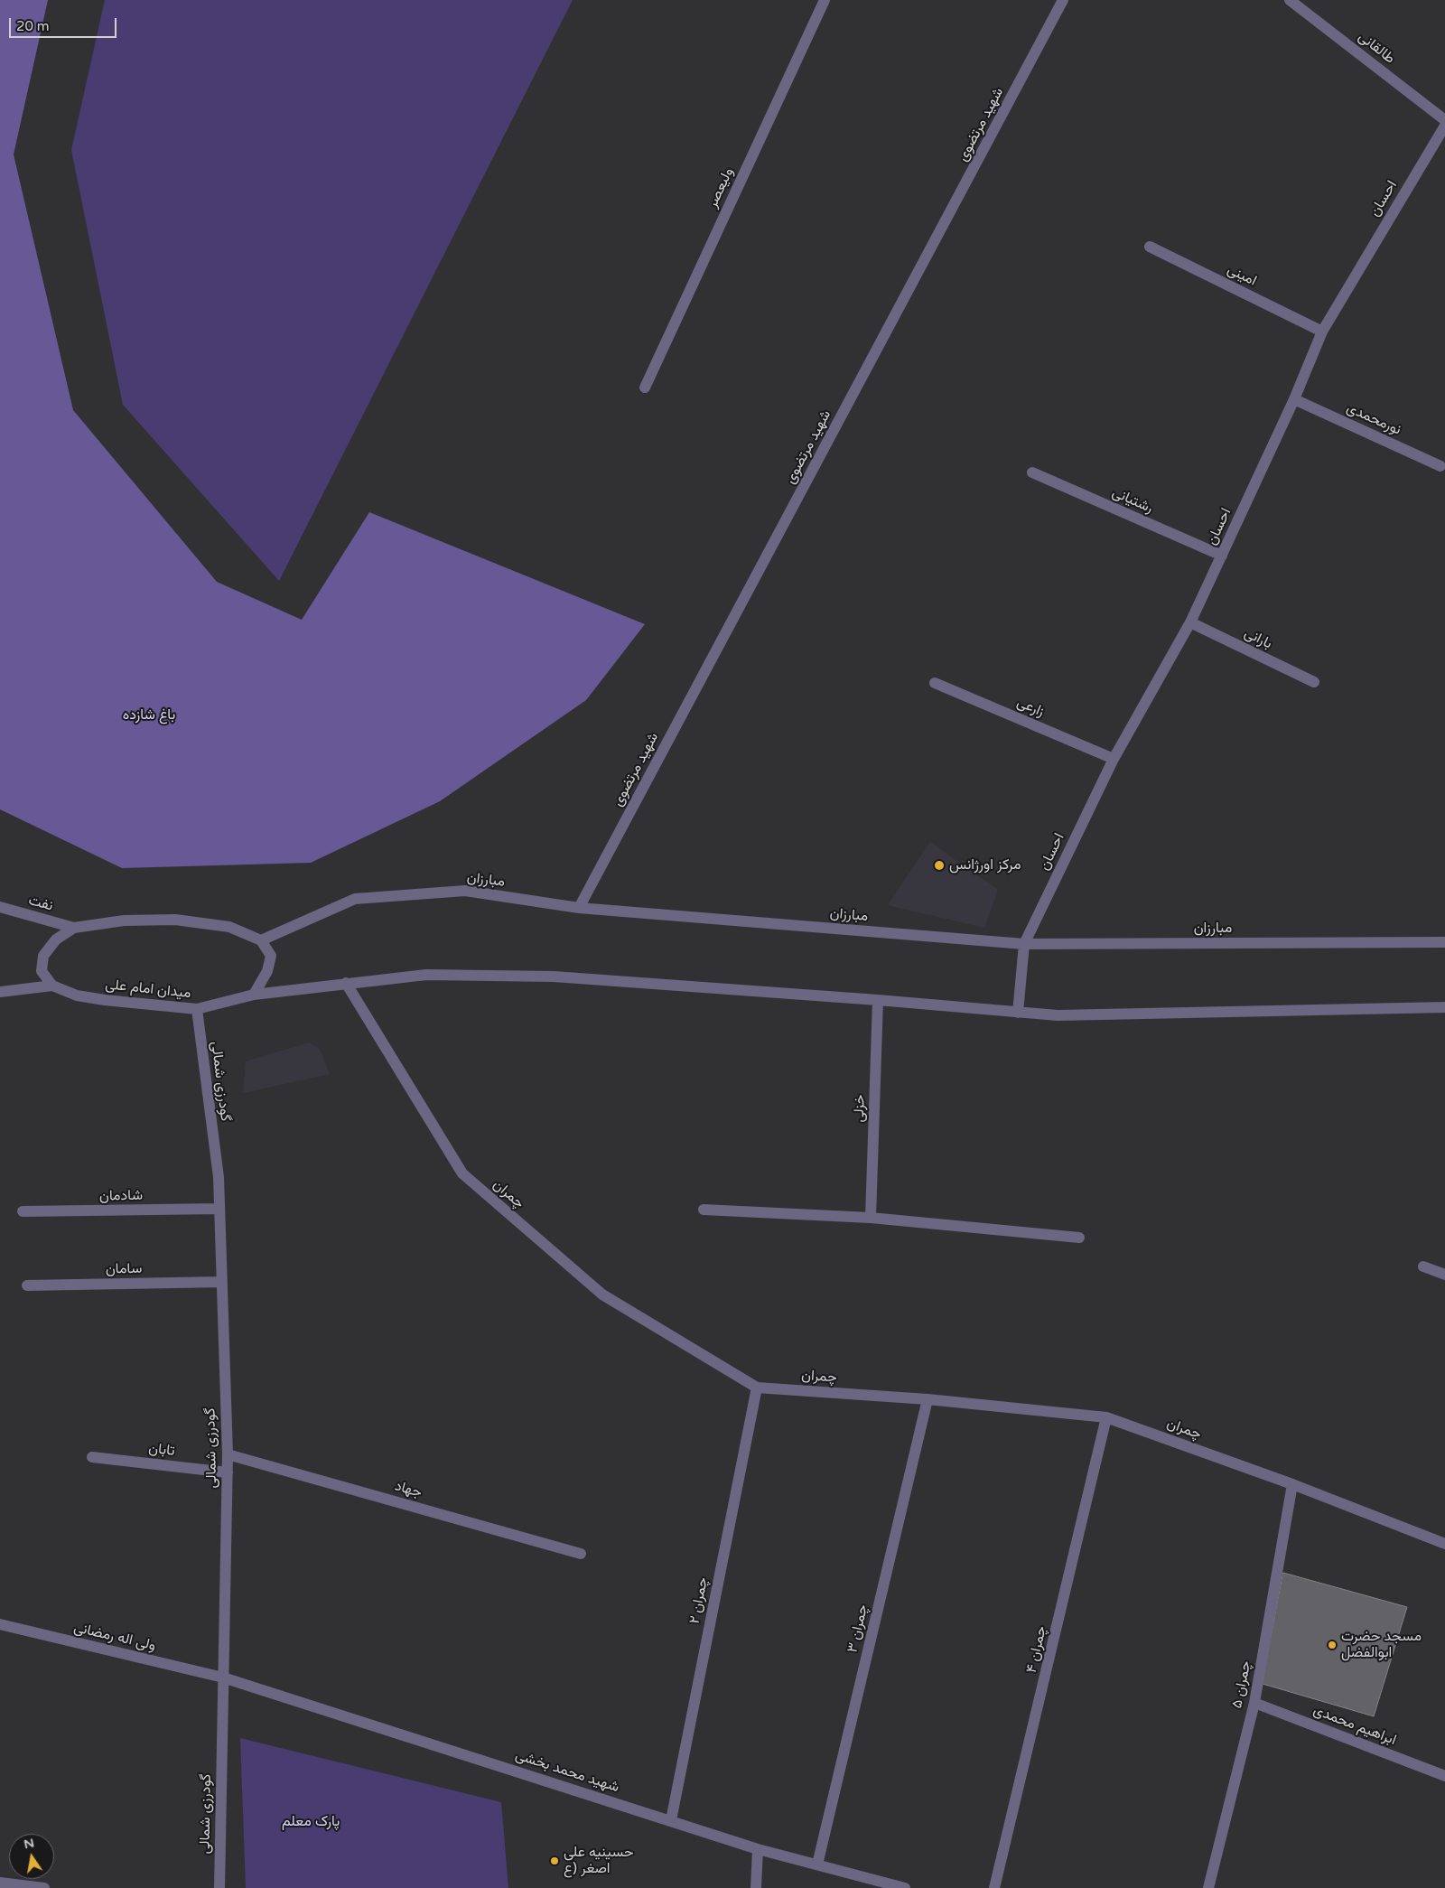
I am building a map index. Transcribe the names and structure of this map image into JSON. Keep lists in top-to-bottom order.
{
  "streets": {
    "street": [
      "طالقانی",
      "شهید مرتضوی",
      "ولیعصر",
      "احسان",
      "امینی",
      "نورمحمدی",
      "رشتیانی",
      "بارانی",
      "زارعی",
      "مبارزان",
      "نفت",
      "میدان امام علی",
      "گودرزی شمالی",
      "خزلی",
      "چمران",
      "شادمان",
      "سامان",
      "تابان",
      "جهاد",
      "چمران ۲",
      "چمران ۳",
      "ولی اله رمضانی",
      "چمران ۴",
      "چمران ۵",
      "ابراهیم محمدی",
      "شهید محمد بخشی"
    ]
  },
  "crossings": [
    ["شهید مرتضوی", "مبارزان"],
    ["احسان", "امینی"],
    ["احسان", "نورمحمدی"],
    ["احسان", "رشتیانی"],
    ["احسان", "بارانی"],
    ["احسان", "زارعی"],
    ["احسان", "مبارزان"],
    ["میدان امام علی", "گودرزی شمالی"],
    ["گودرزی شمالی", "شادمان"],
    ["گودرزی شمالی", "سامان"],
    ["گودرزی شمالی", "تابان"],
    ["گودرزی شمالی", "جهاد"],
    ["گودرزی شمالی", "ولی اله رمضانی"],
    ["گودرزی شمالی", "شهید محمد بخشی"],
    ["چمران", "چمران ۲"],
    ["چمران", "چمران ۳"],
    ["چمران", "چمران ۴"],
    ["چمران", "چمران ۵"],
    ["چمران ۲", "شهید محمد بخشی"],
    ["چمران ۳", "شهید محمد بخشی"],
    ["ولی اله رمضانی", "شهید محمد بخشی"],
    ["چمران ۵", "ابراهیم محمدی"]
  ],
  "parks": ["باغ شازده", "پارک معلم"],
  "places": ["مرکز اورژانس", "مسجد حضرت ابوالفضل", "حسینیه علی اصغر (ع"],
  "scale_bar": "20 m",
  "north": "top"
}
